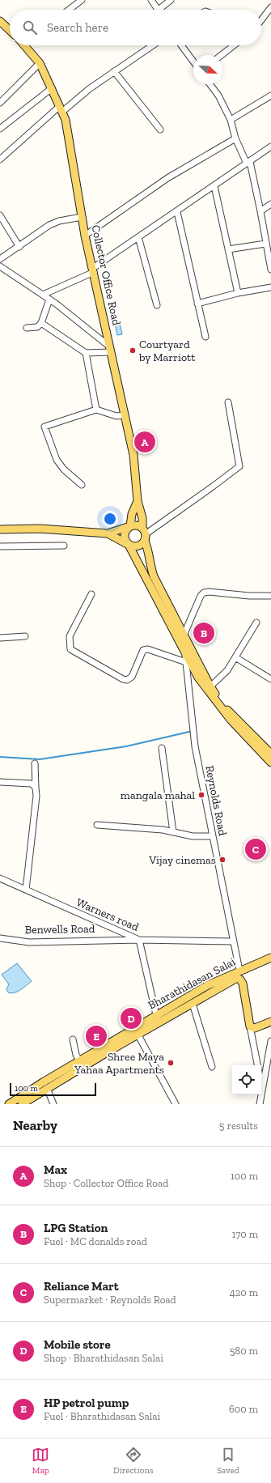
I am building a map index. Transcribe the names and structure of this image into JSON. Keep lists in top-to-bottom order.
{
  "streets": {
    "main road": ["Collector Office Road", "Bharathidasan Salai"],
    "street": ["Reynolds Road", "Warners road", "Benwells Road"]
  },
  "crossings": [
    ["Collector Office Road", "Reynolds Road"],
    ["Reynolds Road", "Warners road"],
    ["Reynolds Road", "Bharathidasan Salai"],
    ["Warners road", "Benwells Road"]
  ],
  "places": [
    "Courtyard by Marriott",
    "mangala mahal",
    "Vijay cinemas",
    "Shree Maya Yahaa Apartments"
  ],
  "scale_bar": "100 m",
  "north": "bottom right",
  "page": {
    "search": "Search here",
    "pins": [
      "A",
      "B",
      "C",
      "D",
      "E"
    ],
    "scale": "100 m",
    "heading": ["Nearby", "5 results"],
    "list": [
      {
        "mark": "A",
        "name": "Max",
        "note": "Shop · Collector Office Road",
        "value": "100 m"
      },
      {
        "mark": "B",
        "name": "LPG Station",
        "note": "Fuel · MC donalds road",
        "value": "170 m"
      },
      {
        "mark": "C",
        "name": "Reliance Mart",
        "note": "Supermarket · Reynolds Road",
        "value": "420 m"
      },
      {
        "mark": "D",
        "name": "Mobile store",
        "note": "Shop · Bharathidasan Salai",
        "value": "580 m"
      },
      {
        "mark": "E",
        "name": "HP petrol pump",
        "note": "Fuel · Bharathidasan Salai",
        "value": "600 m"
      }
    ],
    "nav": ["Map", "Directions", "Saved"]
  }
}
